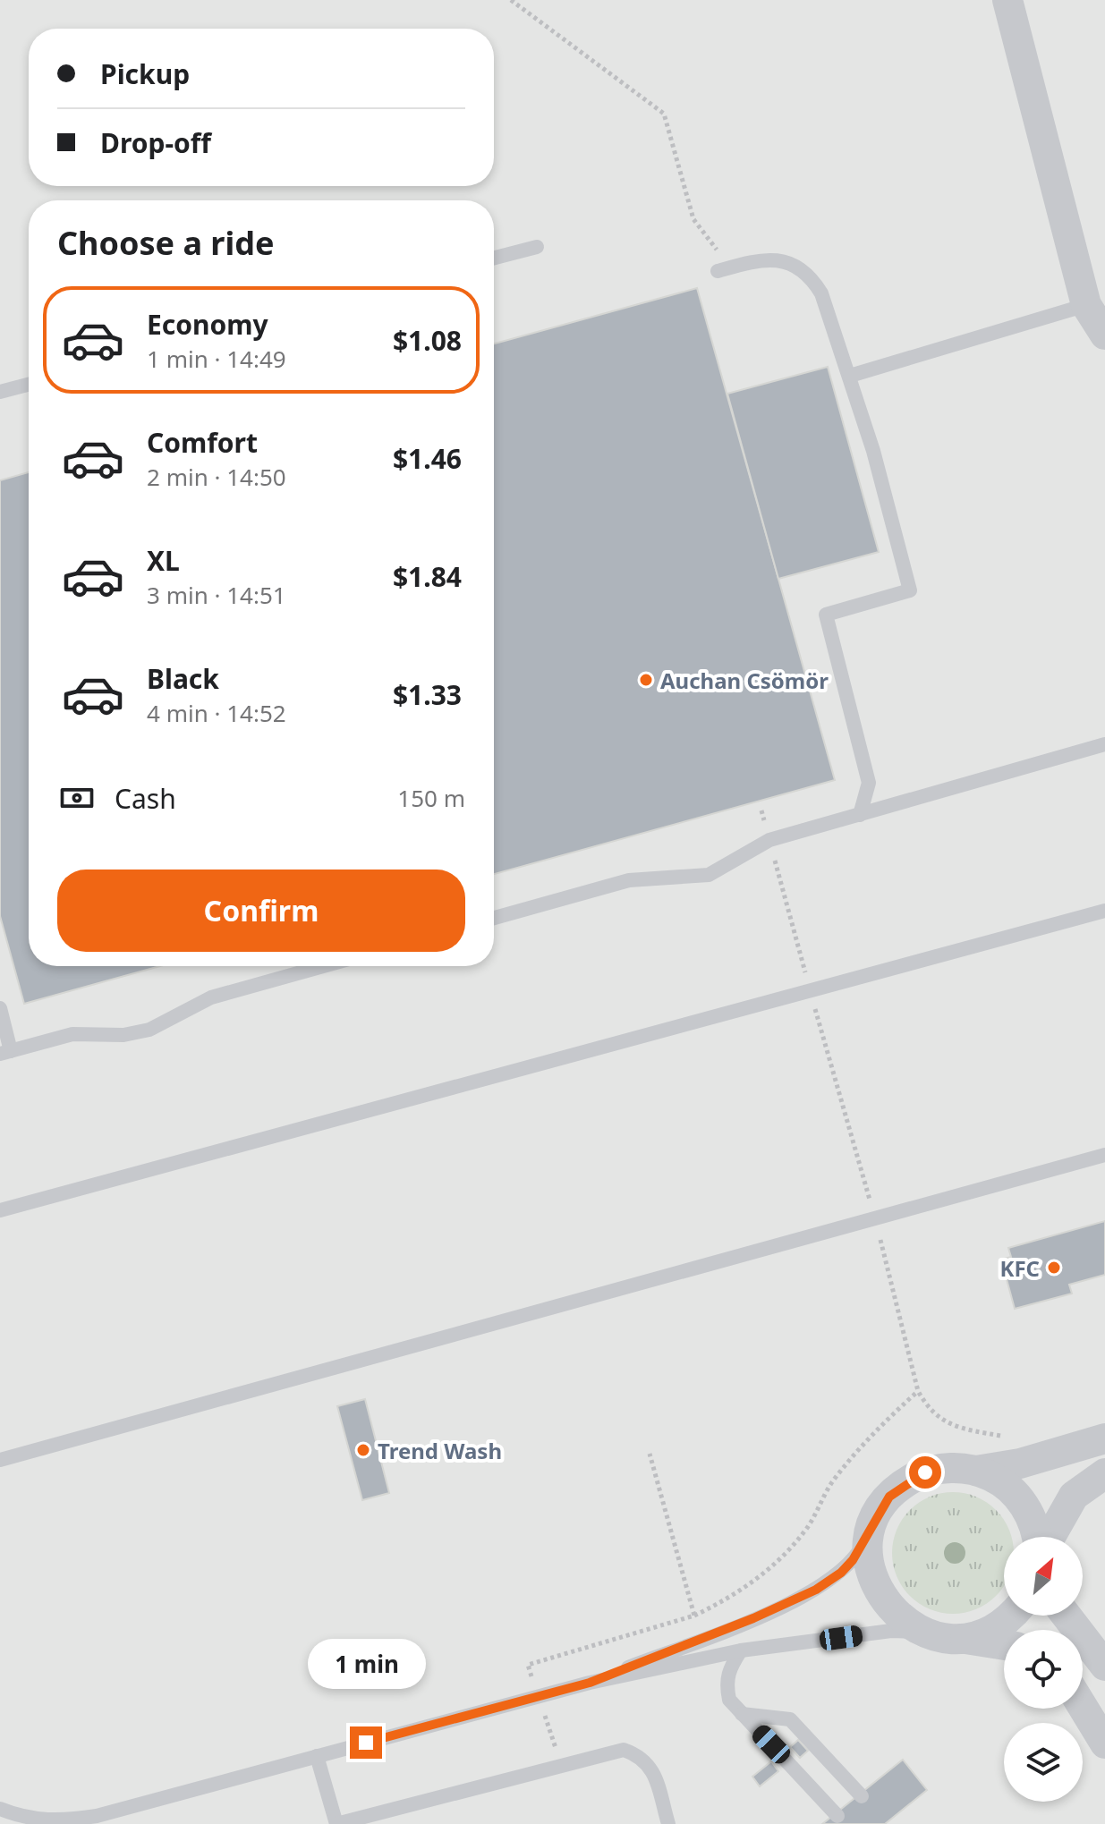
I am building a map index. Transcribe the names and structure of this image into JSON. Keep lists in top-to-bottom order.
{
  "places": ["Auchan Csömör", "KFC", "Trend Wash"],
  "north": "top right",
  "page": {
    "banner": ["Pickup", "Drop-off"],
    "heading": "Choose a ride",
    "list": [
      {
        "name": "Economy",
        "note": "1 min · 14:49",
        "value": "$1.08"
      },
      {
        "name": "Comfort",
        "note": "2 min · 14:50",
        "value": "$1.46"
      },
      {
        "name": "XL",
        "note": "3 min · 14:51",
        "value": "$1.84"
      },
      {
        "name": "Black",
        "note": "4 min · 14:52",
        "value": "$1.33"
      }
    ],
    "pay": ["Cash", "150 m"],
    "buttons": "Confirm",
    "bubble": "1 min"
  }
}
